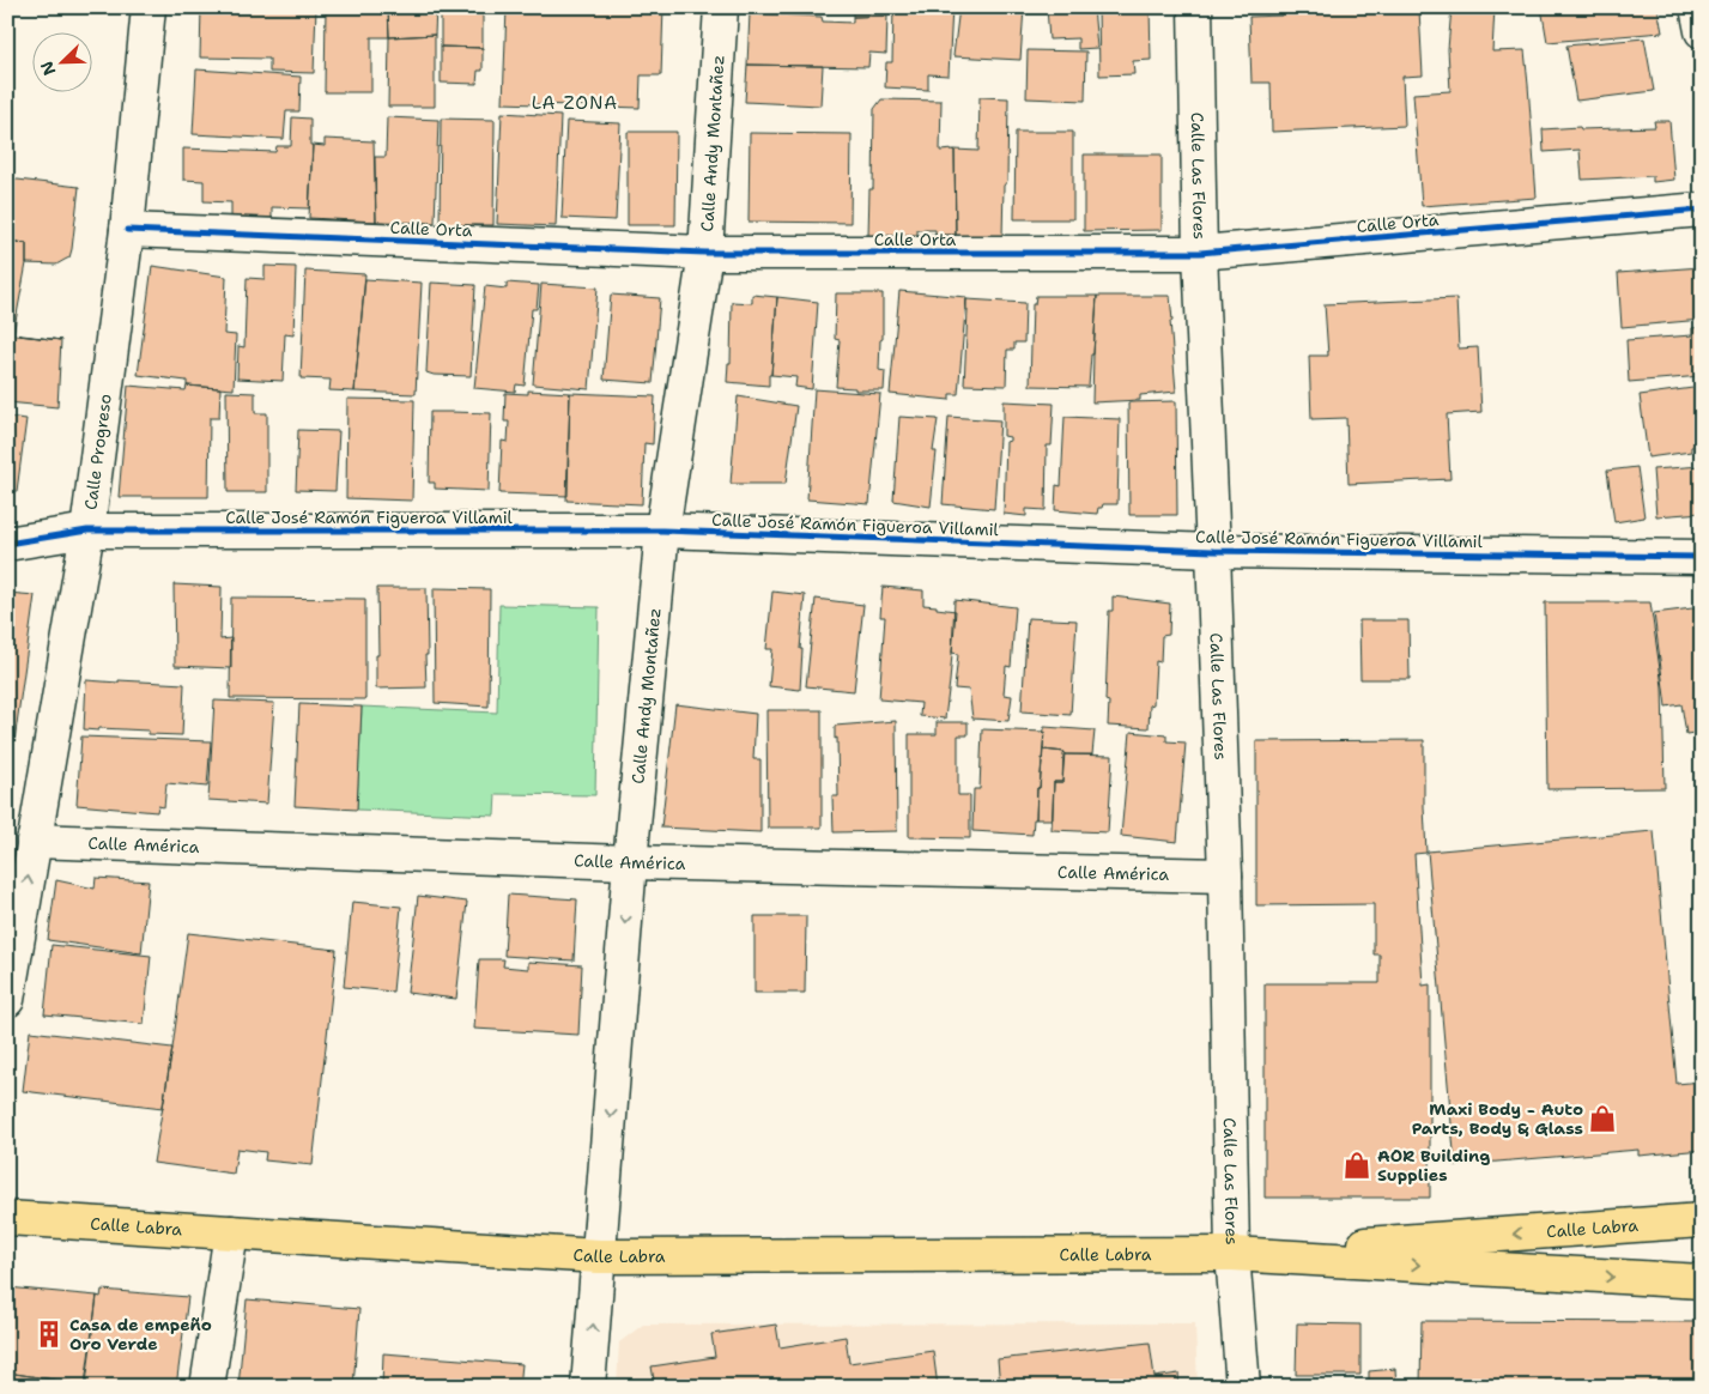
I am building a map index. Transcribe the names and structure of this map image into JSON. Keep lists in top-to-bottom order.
{
  "streets": {
    "main road": ["Calle Labra"],
    "street": [
      "Calle Andy Montañez",
      "Calle Las Flores",
      "Calle Orta",
      "Calle Progreso",
      "Calle José Ramón Figueroa Villamil",
      "Calle América"
    ]
  },
  "crossings": [
    ["Calle Andy Montañez", "Calle Orta"],
    ["Calle Andy Montañez", "Calle José Ramón Figueroa Villamil"],
    ["Calle Andy Montañez", "Calle América"],
    ["Calle Andy Montañez", "Calle Labra"],
    ["Calle Las Flores", "Calle Orta"],
    ["Calle Las Flores", "Calle José Ramón Figueroa Villamil"],
    ["Calle Las Flores", "Calle América"],
    ["Calle Las Flores", "Calle Labra"],
    ["Calle Orta", "Calle Progreso"],
    ["Calle Progreso", "Calle José Ramón Figueroa Villamil"],
    ["Calle Progreso", "Calle América"]
  ],
  "districts": ["LA ZONA"],
  "places": {
    "shop": ["Maxi Body - Auto Parts, Body & Glass", "AOR Building Supplies"],
    "building": ["Casa de empeño Oro Verde"]
  },
  "north": "bottom left"
}
